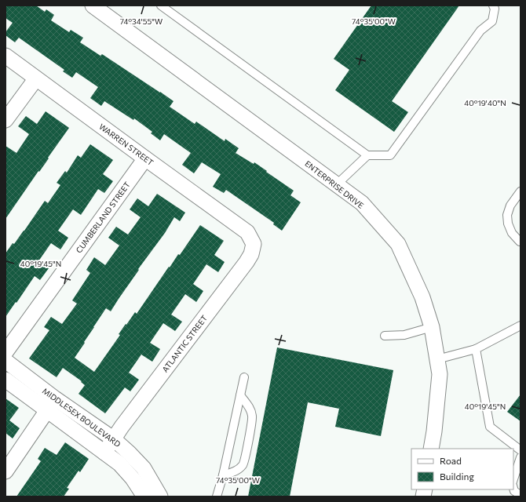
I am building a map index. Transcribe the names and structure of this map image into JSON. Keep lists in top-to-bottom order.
{
  "streets": {
    "street": [
      "WARREN STREET",
      "ENTERPRISE DRIVE",
      "CUMBERLAND STREET",
      "ATLANTIC STREET",
      "MIDDLESEX BOULEVARD"
    ]
  },
  "crossings": [
    ["WARREN STREET", "CUMBERLAND STREET"],
    ["WARREN STREET", "ATLANTIC STREET"],
    ["ATLANTIC STREET", "MIDDLESEX BOULEVARD"]
  ],
  "legend": ["Road", "Building"],
  "coordinates": [
    "74°34'55\"W",
    "74°35'00\"W",
    "40°19'40\"N",
    "40°19'45\"N"
  ]
}
